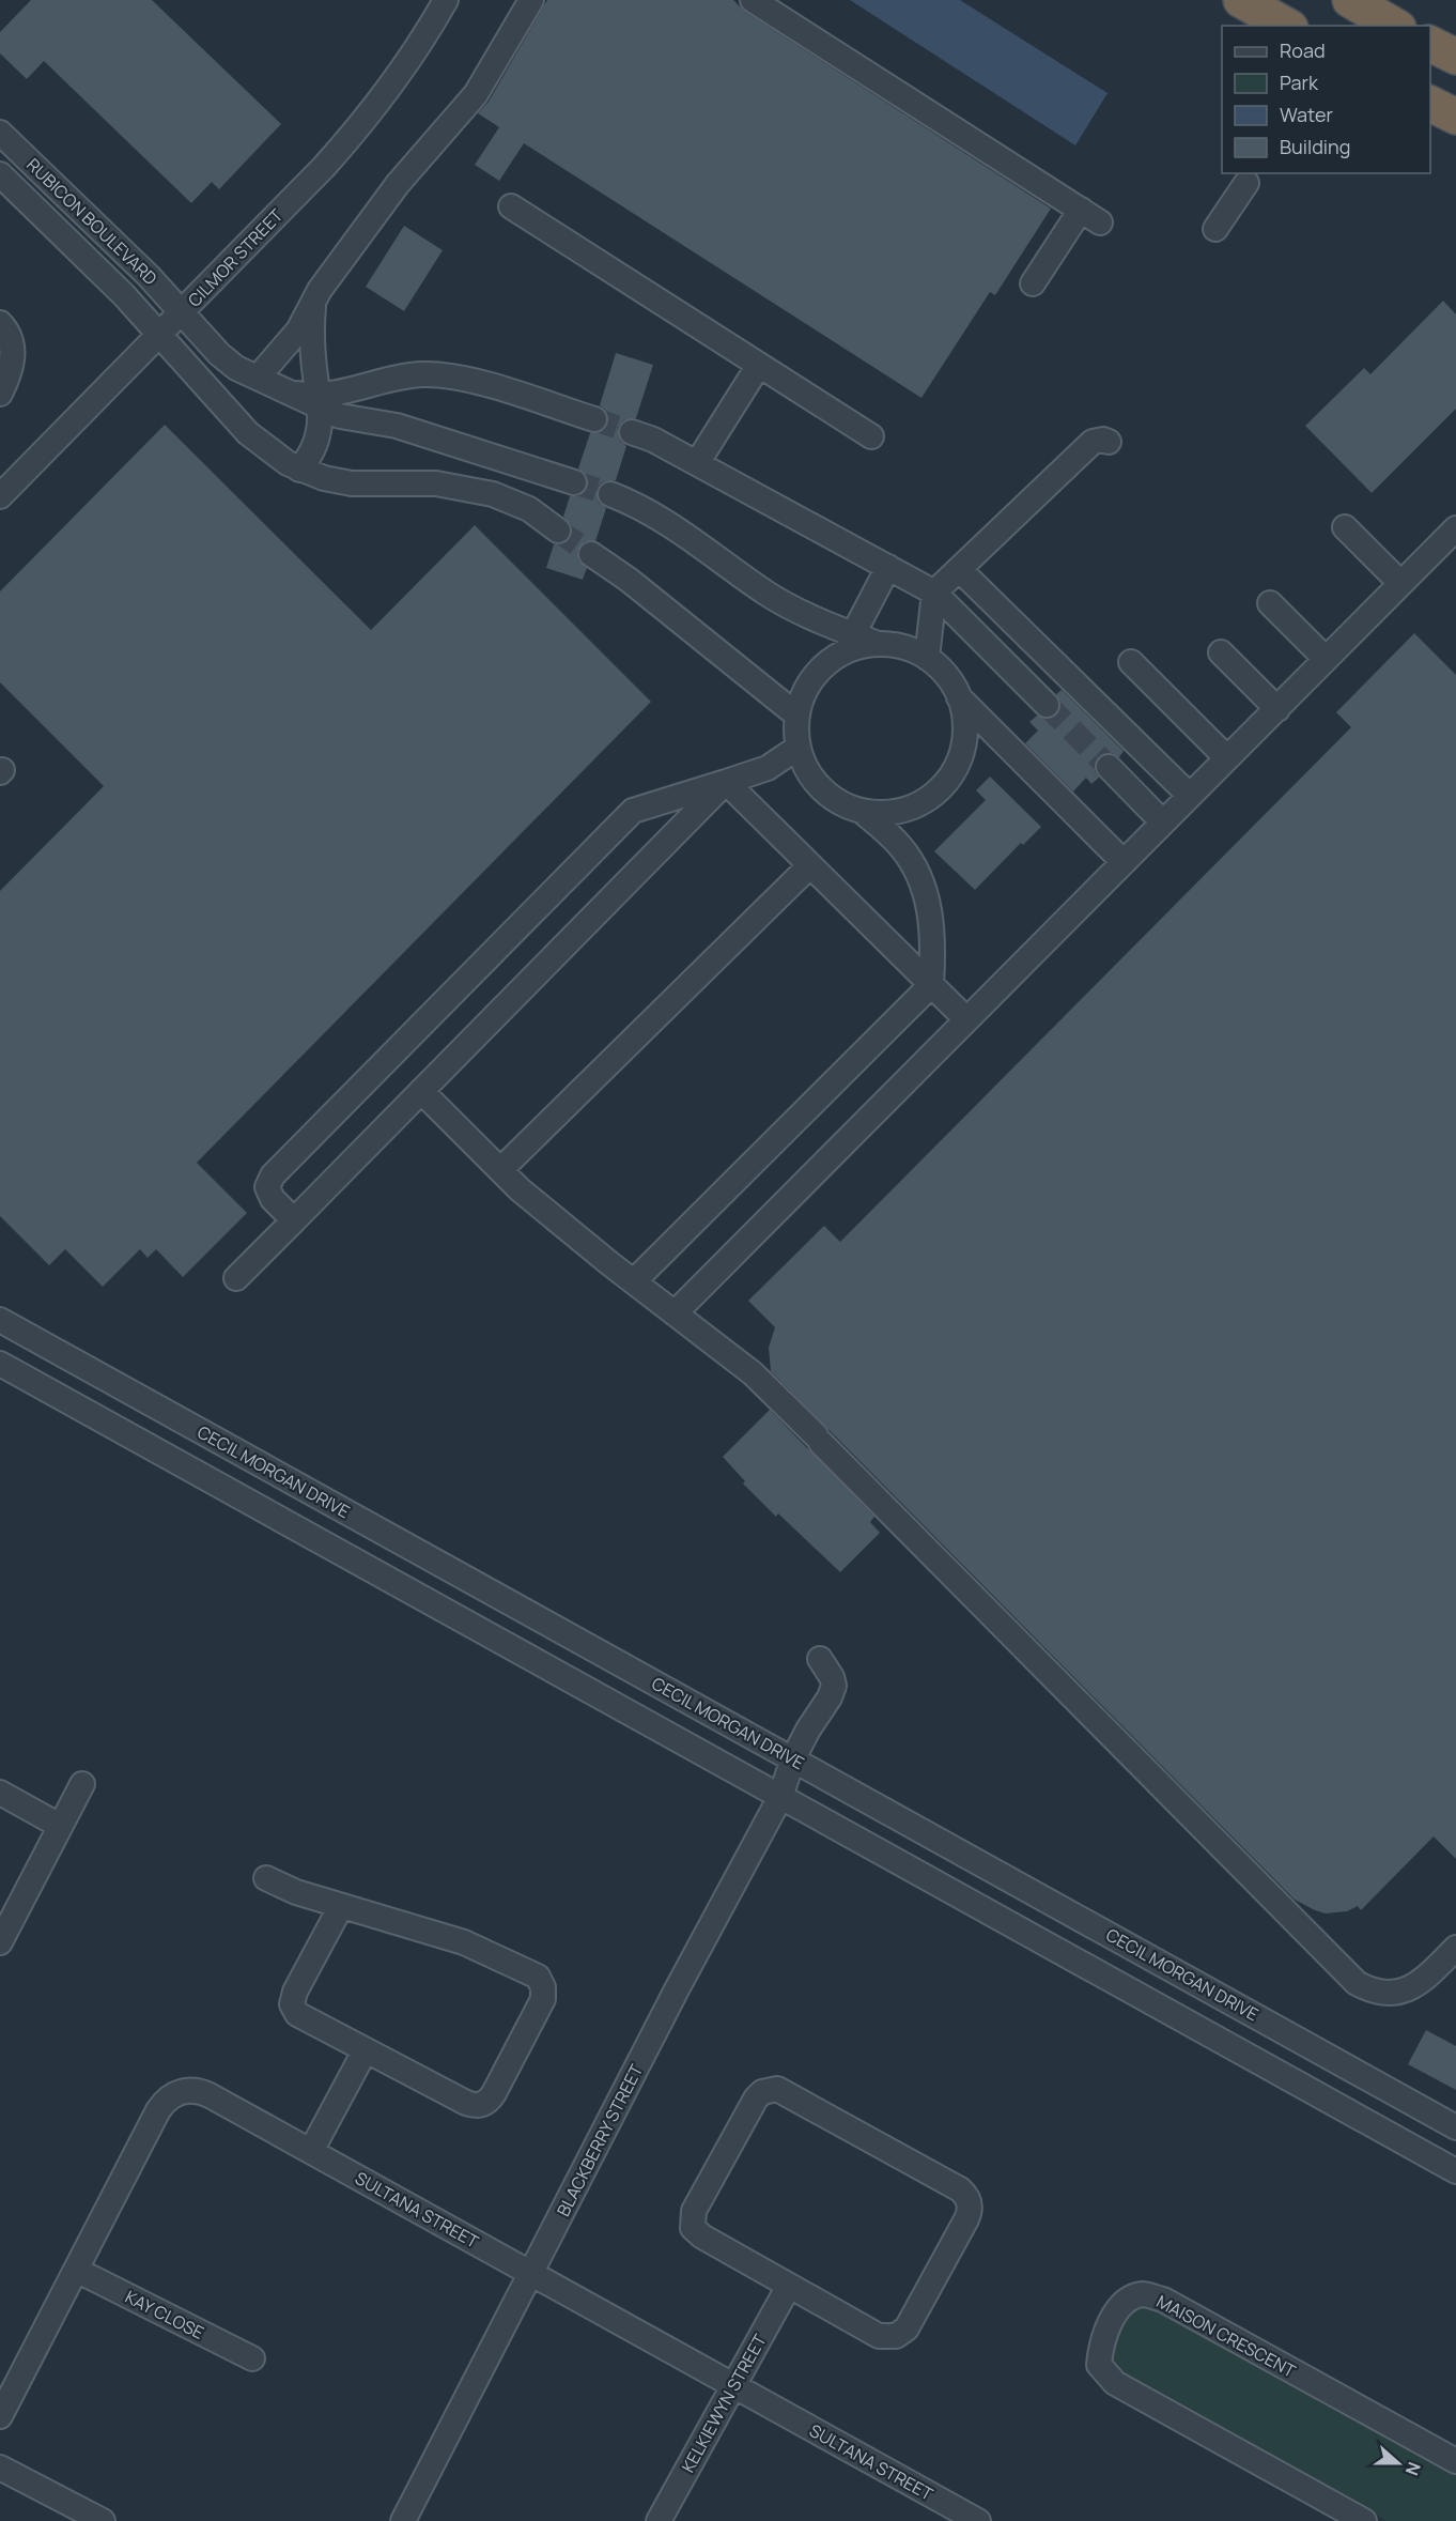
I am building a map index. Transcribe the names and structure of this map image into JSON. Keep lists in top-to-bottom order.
{
  "streets": {
    "street": [
      "RUBICON BOULEVARD",
      "CILMOR STREET",
      "CECIL MORGAN DRIVE",
      "BLACKBERRY STREET",
      "SULTANA STREET",
      "KAY CLOSE",
      "MAISON CRESCENT",
      "KELKIEWYN STREET"
    ]
  },
  "crossings": [
    ["RUBICON BOULEVARD", "CILMOR STREET"],
    ["CECIL MORGAN DRIVE", "BLACKBERRY STREET"],
    ["BLACKBERRY STREET", "SULTANA STREET"],
    ["SULTANA STREET", "KAY CLOSE"],
    ["SULTANA STREET", "KELKIEWYN STREET"]
  ],
  "legend": [
    "Road",
    "Park",
    "Water",
    "Building"
  ],
  "north": "right"
}
